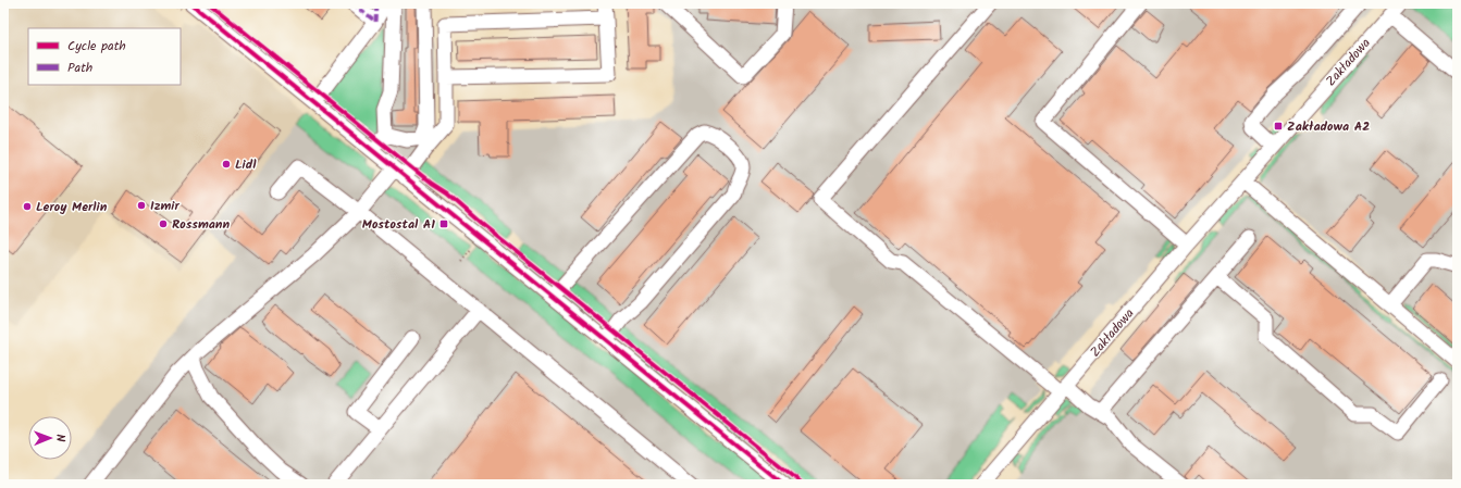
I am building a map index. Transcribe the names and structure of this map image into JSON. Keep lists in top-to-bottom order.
{
  "streets": {
    "street": ["Zakładowa"]
  },
  "places": {
    "transit": ["Zakładowa A2", "Mostostal A1"],
    "other": [
      "Lidl",
      "Izmir",
      "Leroy Merlin",
      "Rossmann"
    ]
  },
  "legend": ["Cycle path", "Path"],
  "north": "right"
}
